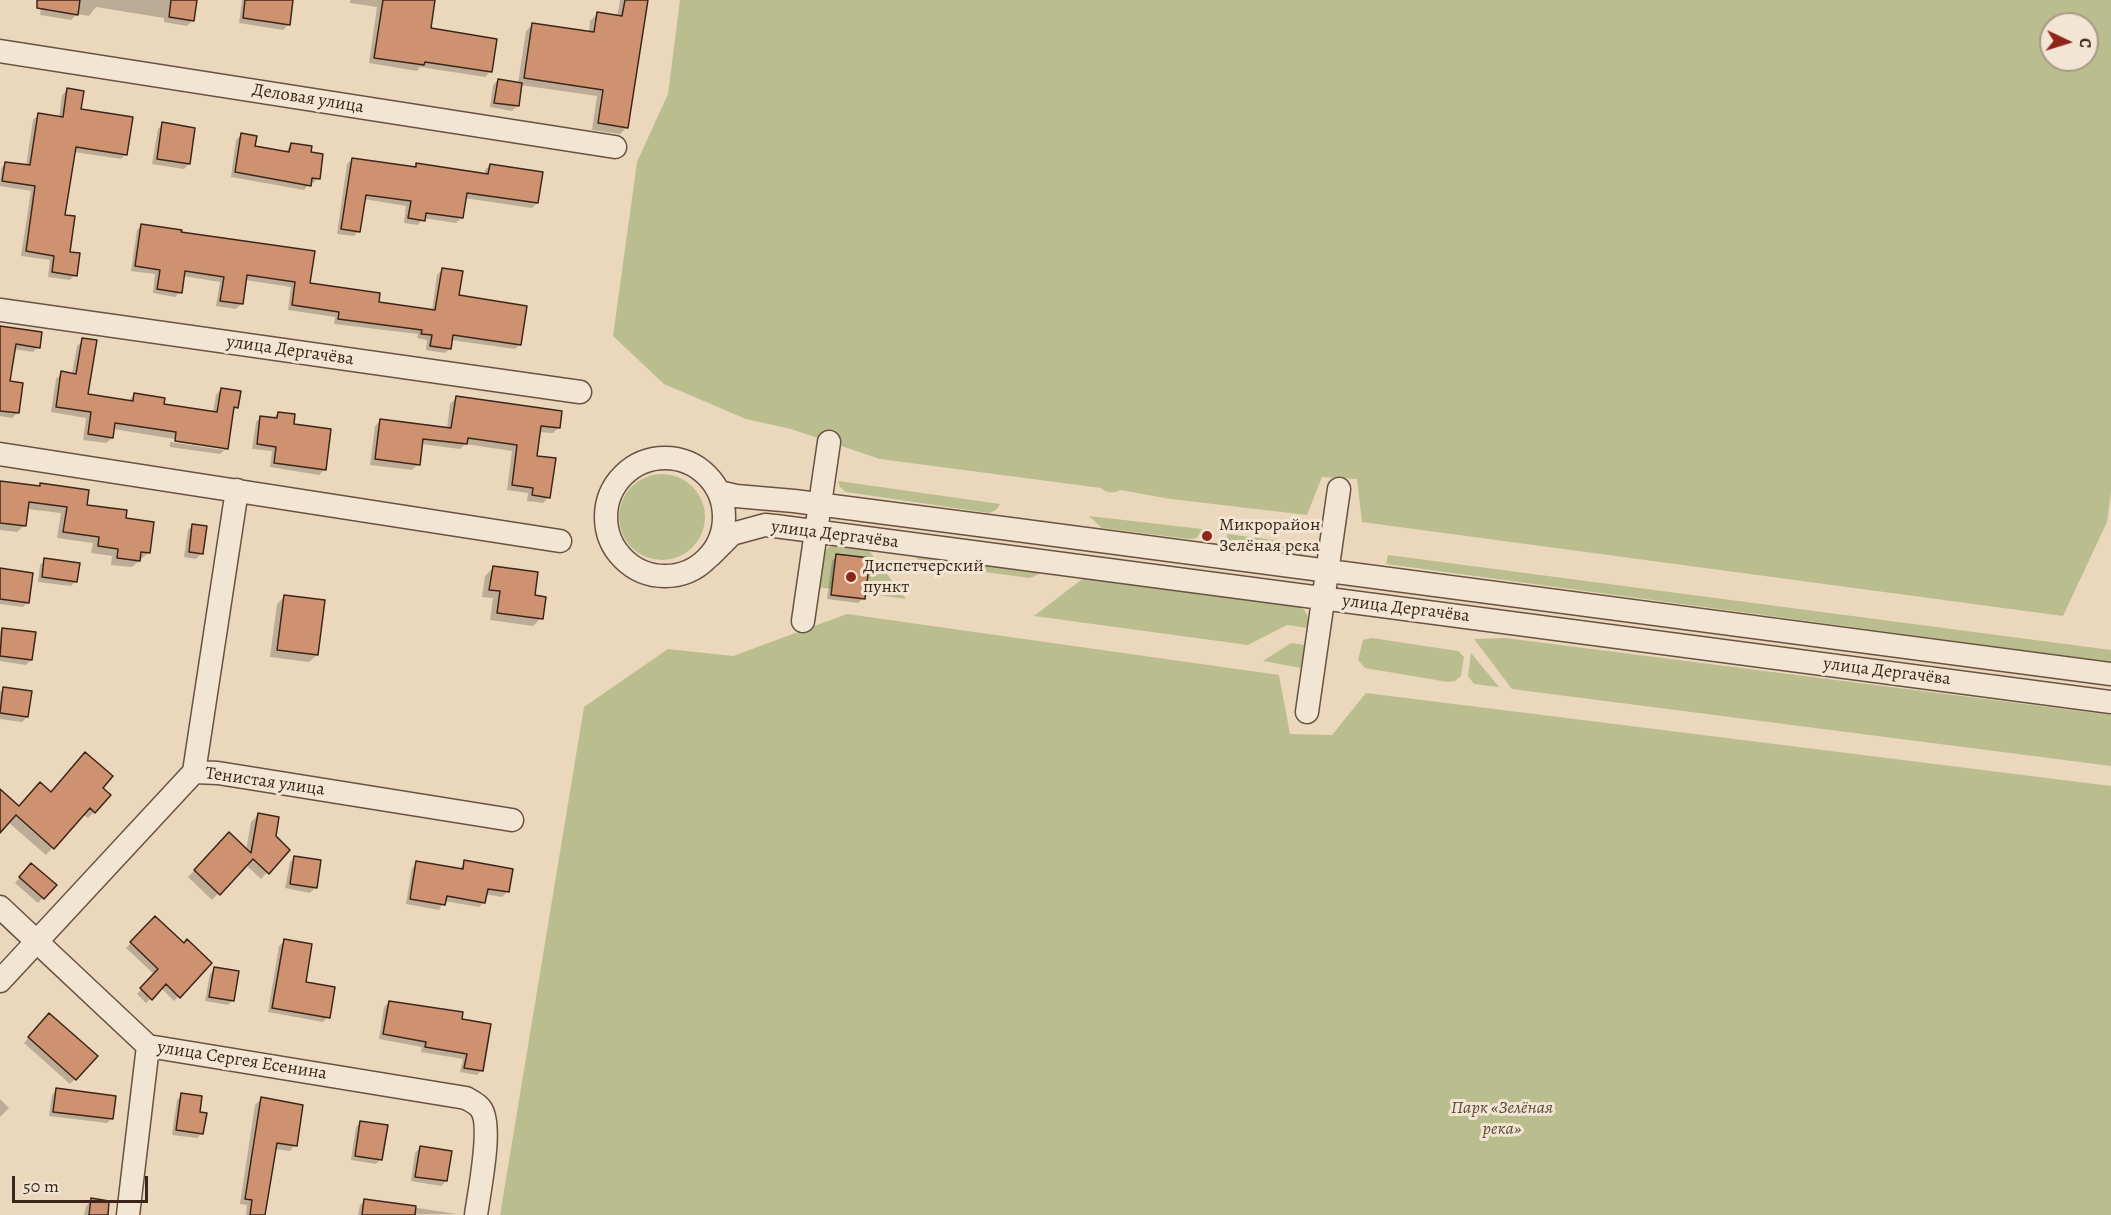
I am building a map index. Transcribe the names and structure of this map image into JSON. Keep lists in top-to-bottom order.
{
  "streets": {
    "street": [
      "Деловая улица",
      "улица Дергачёва",
      "Тенистая улица",
      "улица Сергея Есенина"
    ]
  },
  "crossings": [
    ["Тенистая улица", "улица Сергея Есенина"]
  ],
  "parks": ["Парк «Зелёная река»"],
  "places": ["Микрорайон Зелёная река", "Диспетчерский пункт"],
  "scale_bar": "50 m",
  "north": "right"
}
